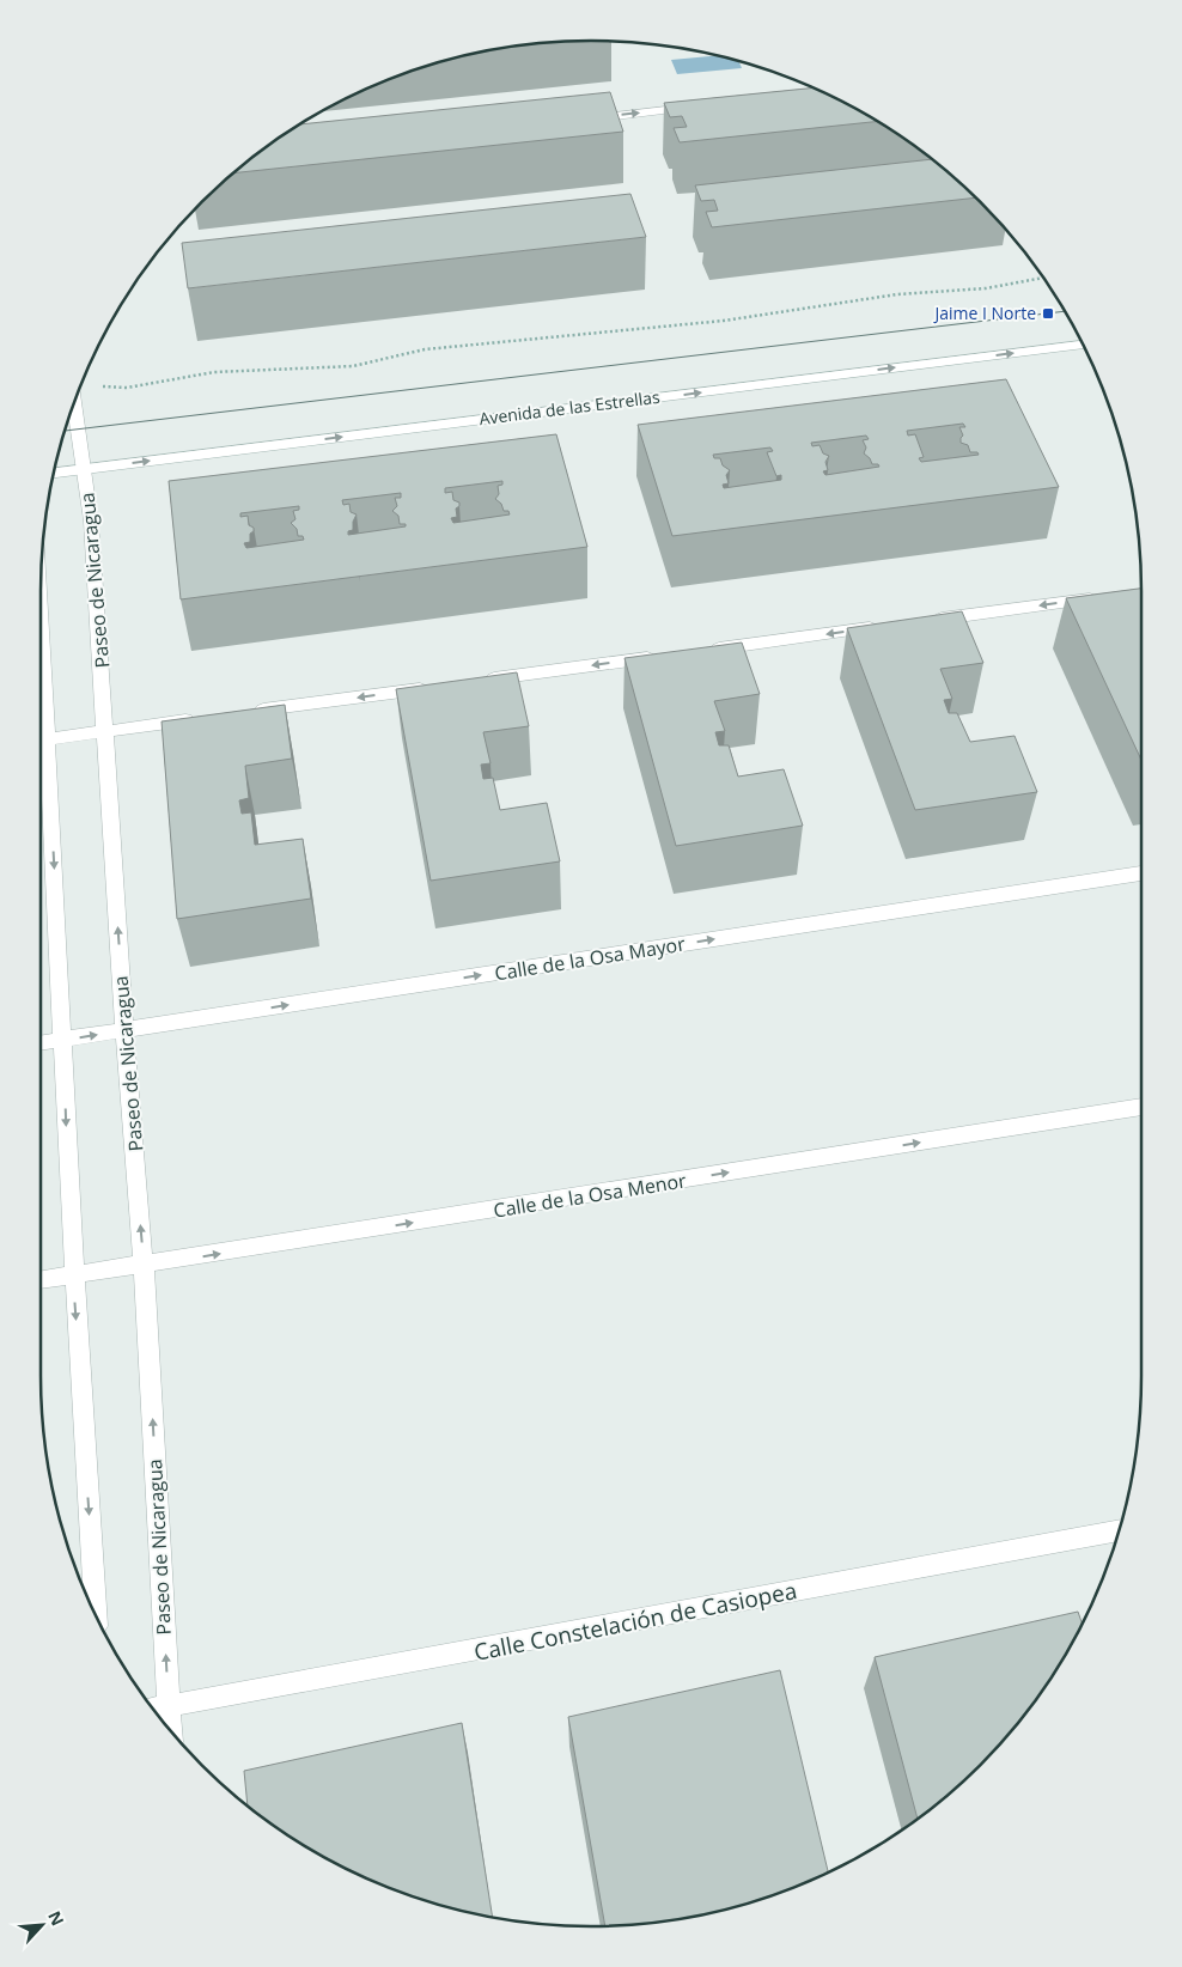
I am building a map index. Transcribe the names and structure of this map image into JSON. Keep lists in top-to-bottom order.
{
  "streets": {
    "street": [
      "Avenida de las Estrellas",
      "Paseo de Nicaragua",
      "Calle de la Osa Mayor",
      "Calle de la Osa Menor",
      "Calle Constelación de Casiopea"
    ]
  },
  "crossings": [
    ["Avenida de las Estrellas", "Paseo de Nicaragua"],
    ["Paseo de Nicaragua", "Calle de la Osa Mayor"],
    ["Paseo de Nicaragua", "Calle de la Osa Menor"],
    ["Paseo de Nicaragua", "Calle Constelación de Casiopea"]
  ],
  "one_way": ["Avenida de las Estrellas", "Calle de la Osa Mayor", "Calle de la Osa Menor"],
  "places": {
    "transit": ["Jaime I Norte"]
  },
  "north": "top right"
}
